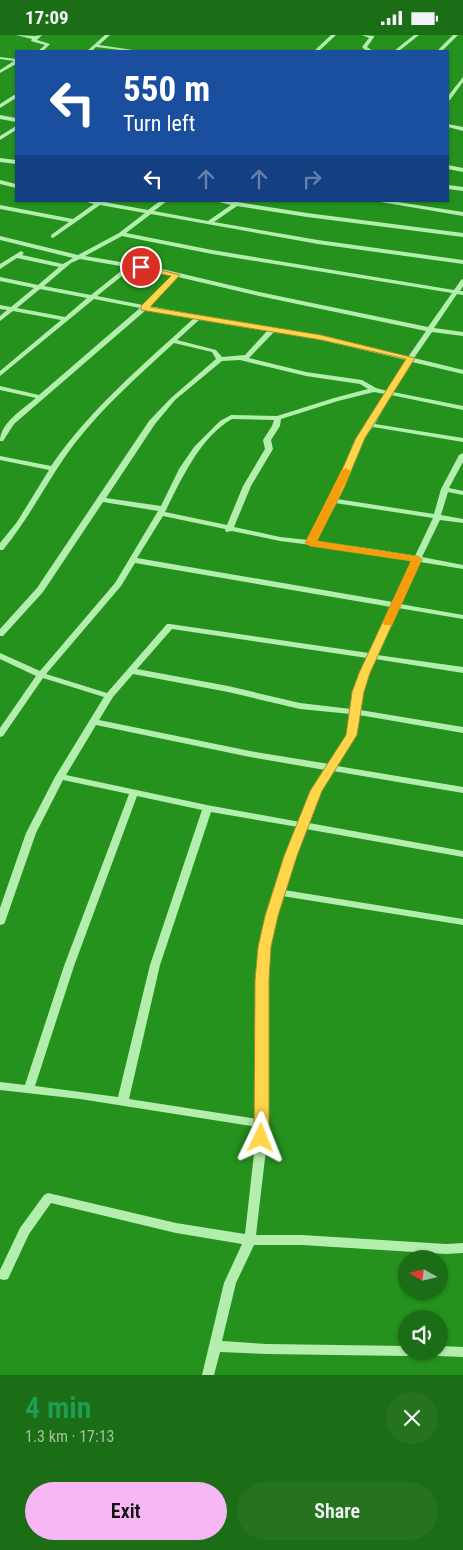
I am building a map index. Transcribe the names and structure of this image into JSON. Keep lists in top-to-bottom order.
{
  "north": "left",
  "page": {
    "status": "17:09",
    "turn": ["550 m", "Turn left"],
    "heading": ["4 min", "1.3 km · 17:13"],
    "buttons": ["Exit", "Share"]
  }
}
